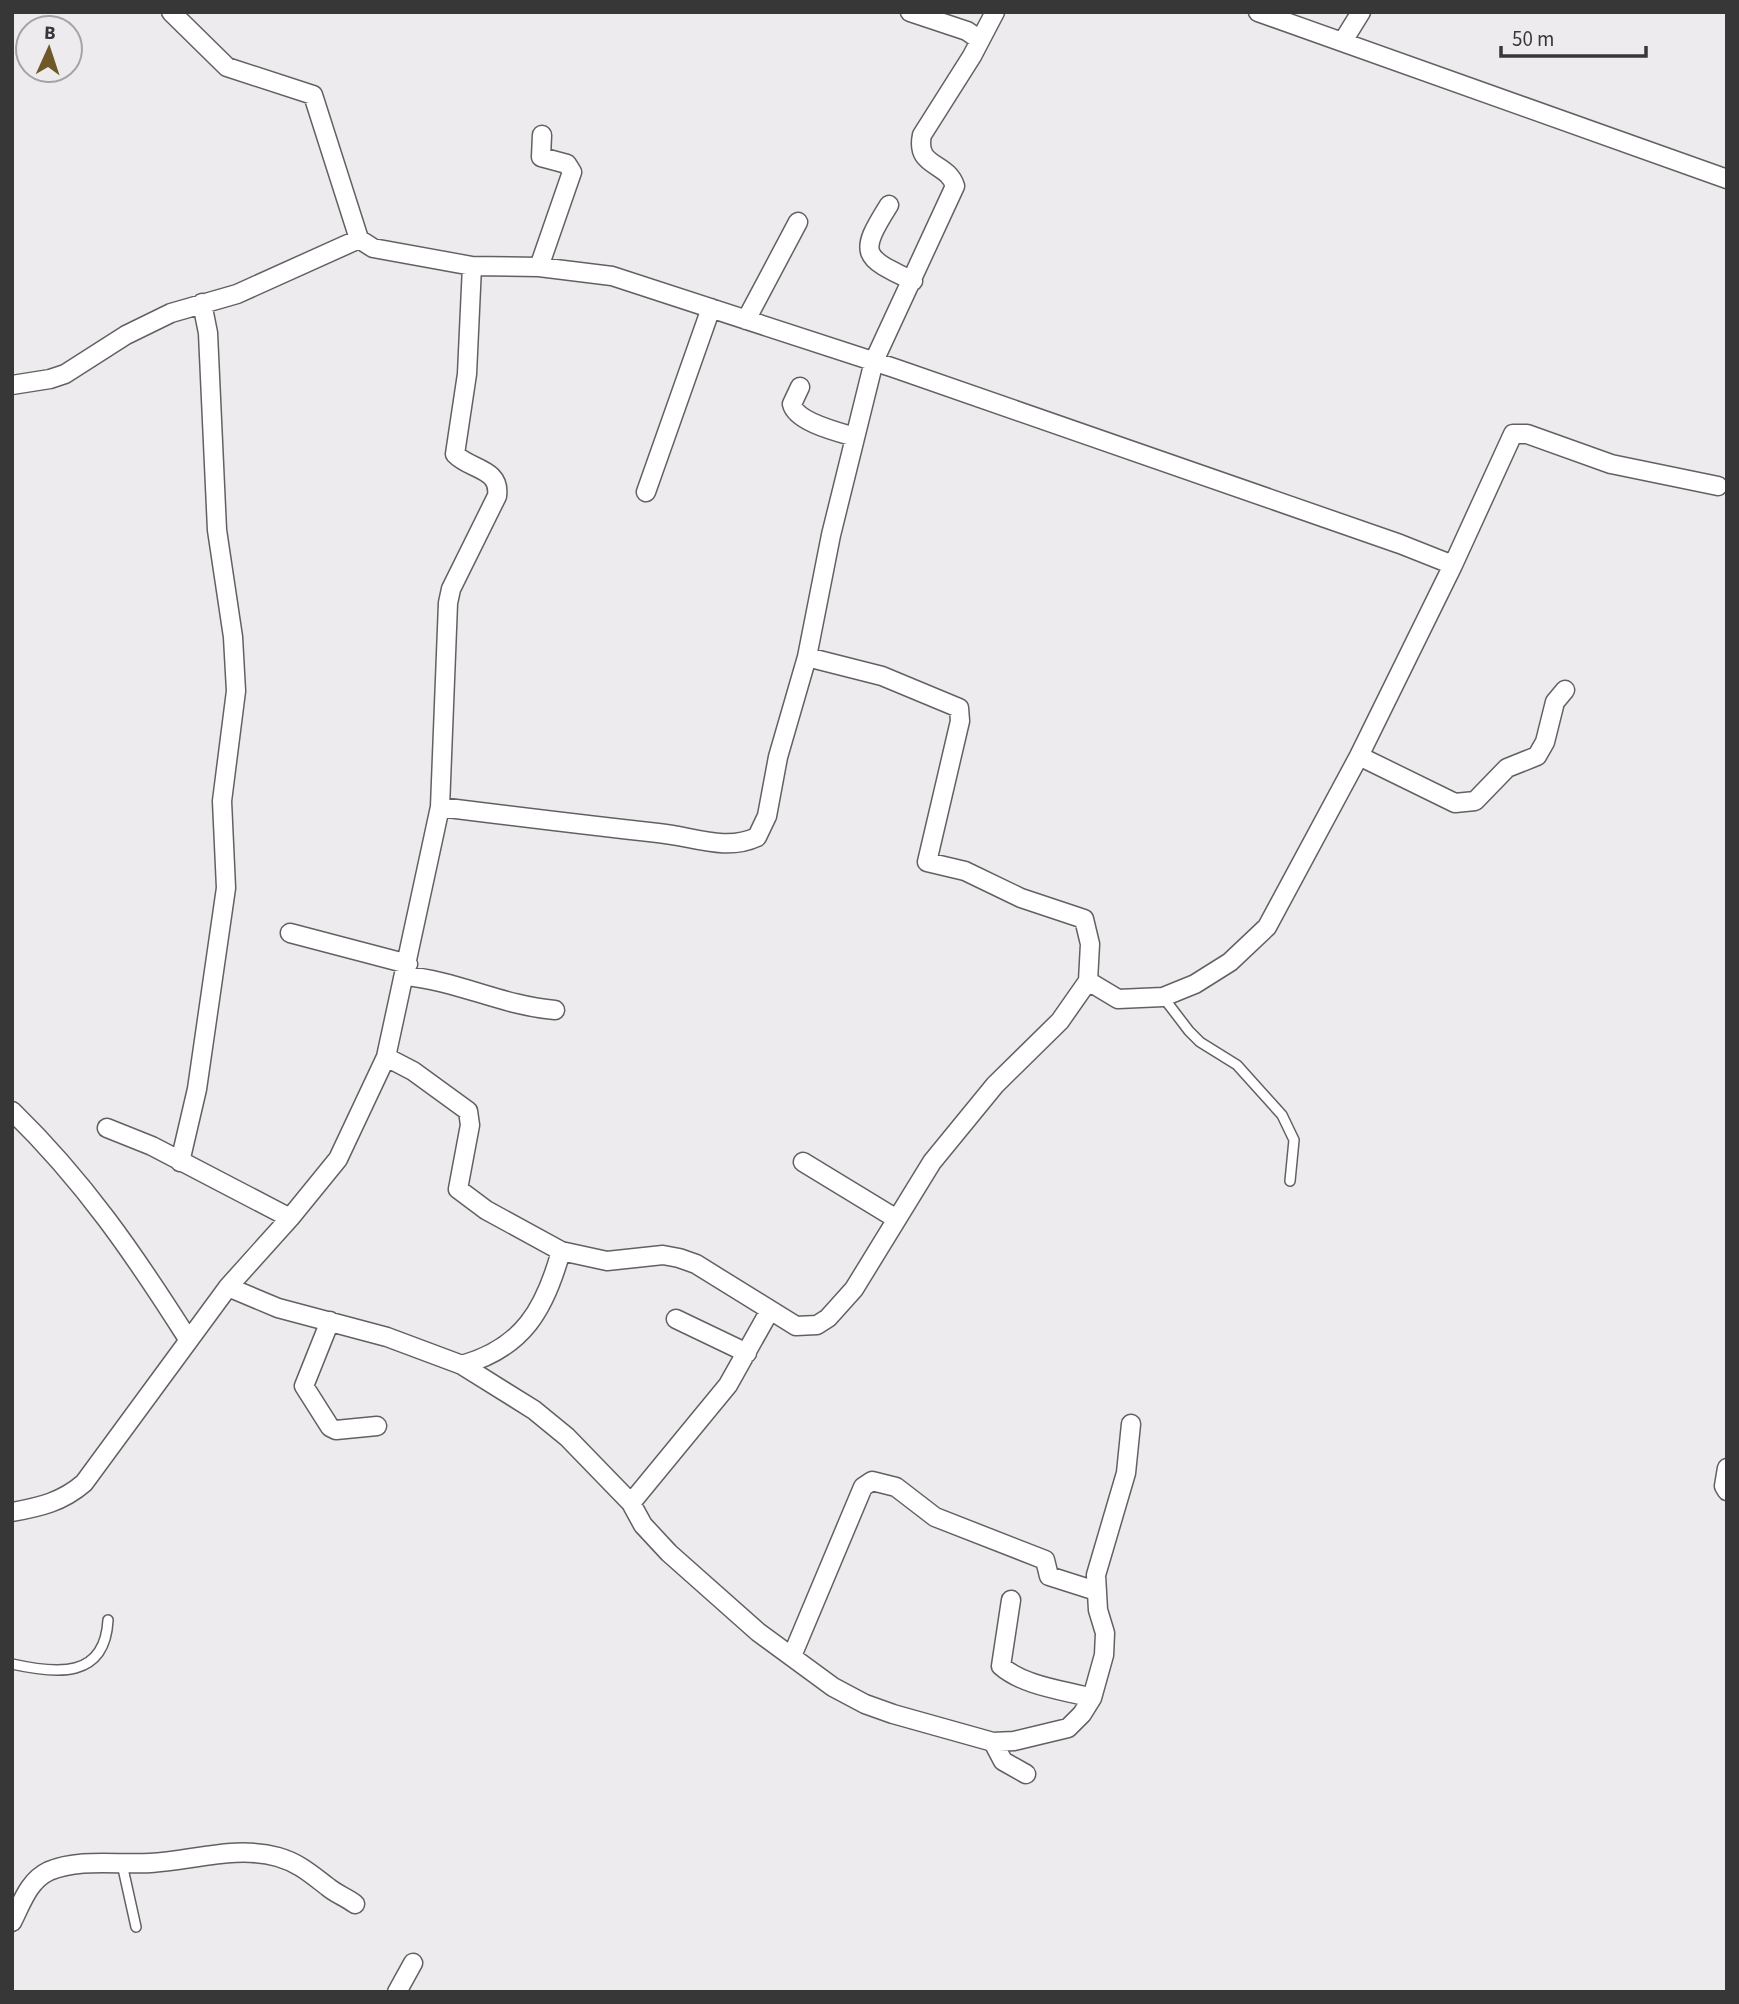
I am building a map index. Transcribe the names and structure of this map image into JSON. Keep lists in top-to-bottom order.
{
  "scale_bar": "50 m",
  "north": "top"
}
